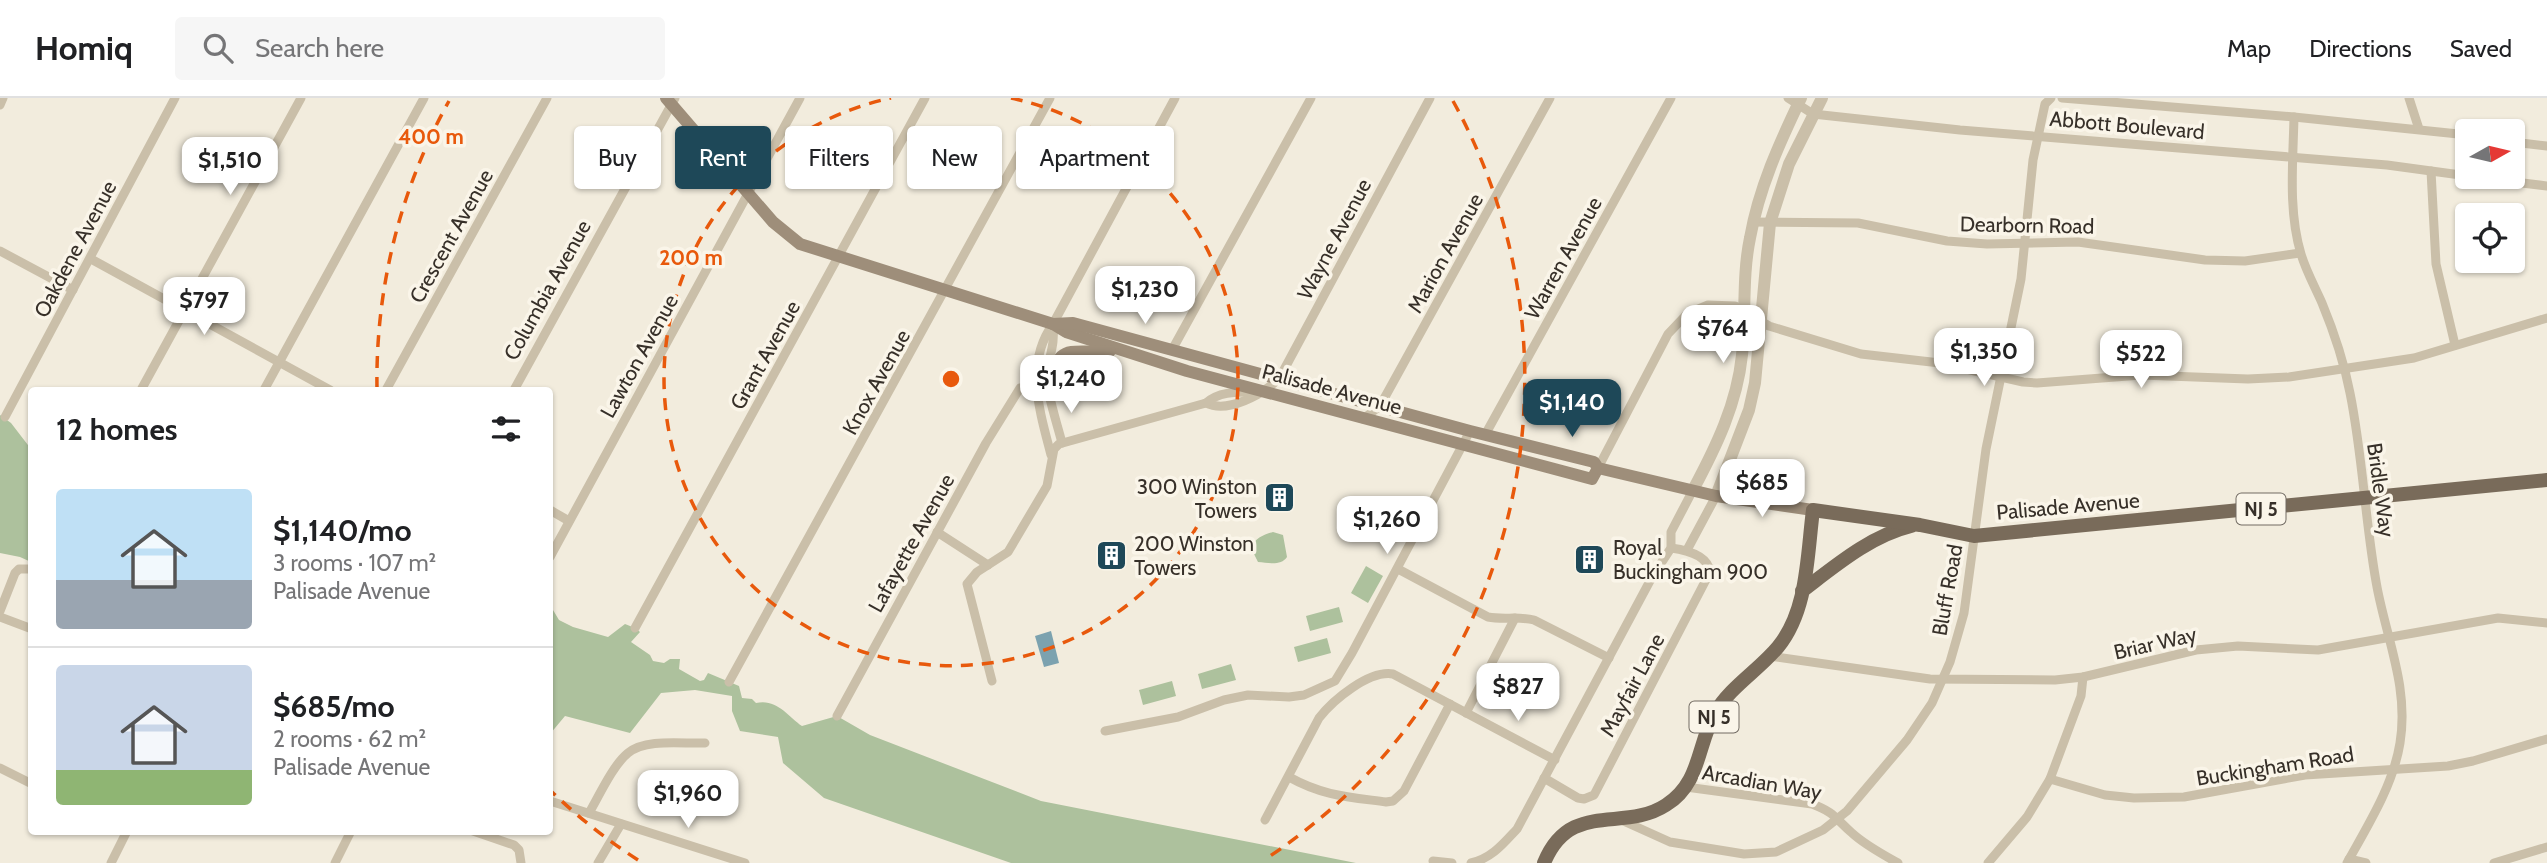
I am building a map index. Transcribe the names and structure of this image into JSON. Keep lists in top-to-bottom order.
{
  "streets": {
    "main road": ["Palisade Avenue", "NJ 5"],
    "street": [
      "Abbott Boulevard",
      "Dearborn Road",
      "Crescent Avenue",
      "Wayne Avenue",
      "Oakdene Avenue",
      "Marion Avenue",
      "Warren Avenue",
      "Columbia Avenue",
      "Grant Avenue",
      "Lawton Avenue",
      "Knox Avenue",
      "Bridle Way",
      "Lafayette Avenue",
      "Bluff Road",
      "Briar Way",
      "Mayfair Lane",
      "Buckingham Road",
      "Arcadian Way"
    ]
  },
  "crossings": [
    ["Abbott Boulevard", "Bridle Way"],
    ["Abbott Boulevard", "Bluff Road"],
    ["Dearborn Road", "Bridle Way"],
    ["Dearborn Road", "Bluff Road"],
    ["Wayne Avenue", "Palisade Avenue"],
    ["Marion Avenue", "Palisade Avenue"],
    ["Warren Avenue", "Palisade Avenue"],
    ["Columbia Avenue", "Palisade Avenue"],
    ["Grant Avenue", "Palisade Avenue"],
    ["Lawton Avenue", "Palisade Avenue"],
    ["Knox Avenue", "Palisade Avenue"],
    ["Palisade Avenue", "Bridle Way"],
    ["Palisade Avenue", "NJ 5"],
    ["Palisade Avenue", "Bluff Road"],
    ["Bridle Way", "Briar Way"],
    ["Bridle Way", "Buckingham Road"],
    ["NJ 5", "Bluff Road"],
    ["NJ 5", "Briar Way"],
    ["NJ 5", "Arcadian Way"],
    ["Bluff Road", "Briar Way"],
    ["Bluff Road", "Arcadian Way"]
  ],
  "places": {
    "building": ["300 Winston Towers", "200 Winston Towers", "Royal Buckingham 900"]
  },
  "north": "right",
  "page": {
    "header": "Homiq",
    "search": "Search here",
    "nav": ["Map", "Directions", "Saved"],
    "chip": [
      "Buy",
      "Rent",
      "Filters",
      "New",
      "Apartment"
    ],
    "price": [
      "$1,510",
      "$1,230",
      "$797",
      "$764",
      "$1,350",
      "$522",
      "$1,240",
      "$1,140",
      "$685",
      "$1,260",
      "$827",
      "$1,960"
    ],
    "heading": "12 homes",
    "list": [
      {
        "name": "$1,140/mo",
        "note": "3 rooms · 107 m² · Palisade Avenue"
      },
      {
        "name": "$685/mo",
        "note": "2 rooms · 62 m² · Palisade Avenue"
      }
    ]
  },
  "rings": ["400 m", "200 m"]
}
